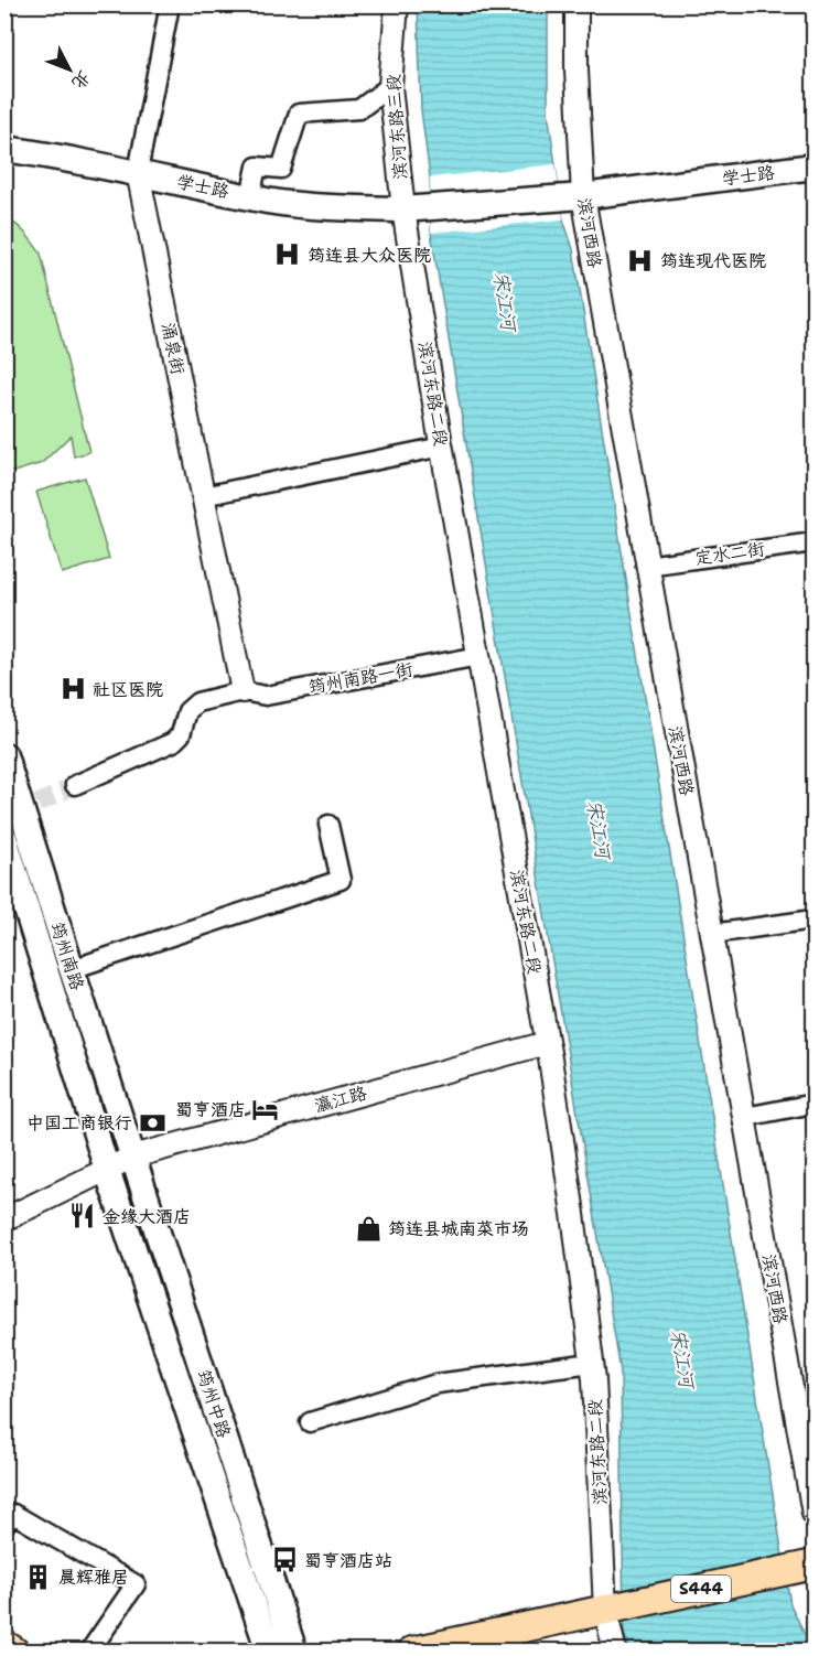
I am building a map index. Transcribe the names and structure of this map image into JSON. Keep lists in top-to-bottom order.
{
  "streets": {
    "main road": [
      "学士路",
      "筠州南路",
      "筠州中路",
      "S444"
    ],
    "street": [
      "滨河东路三段",
      "滨河西路",
      "涌泉街",
      "滨河东路二段",
      "定水二街",
      "筠州南路一街",
      "瀛江路"
    ]
  },
  "crossings": [
    ["滨河东路三段", "学士路"],
    ["滨河东路三段", "滨河东路二段"],
    ["学士路", "滨河西路"],
    ["学士路", "涌泉街"],
    ["学士路", "滨河东路二段"],
    ["滨河西路", "定水二街"],
    ["涌泉街", "筠州南路一街"],
    ["滨河东路二段", "筠州南路一街"],
    ["滨河东路二段", "瀛江路"],
    ["滨河东路二段", "S444"],
    ["筠州南路", "瀛江路"],
    ["筠州南路", "筠州中路"],
    ["瀛江路", "筠州中路"]
  ],
  "water": ["宋江河"],
  "places": {
    "hospital": ["筠连县大众医院", "筠连现代医院", "社区医院"],
    "hotel": ["蜀亨酒店"],
    "bank": ["中国工商银行"],
    "restaurant": ["金缘大酒店"],
    "shop": ["筠连县城南菜市场"],
    "bus stop": ["蜀亨酒店站"],
    "building": ["晨辉雅居"]
  },
  "north": "bottom right"
}
